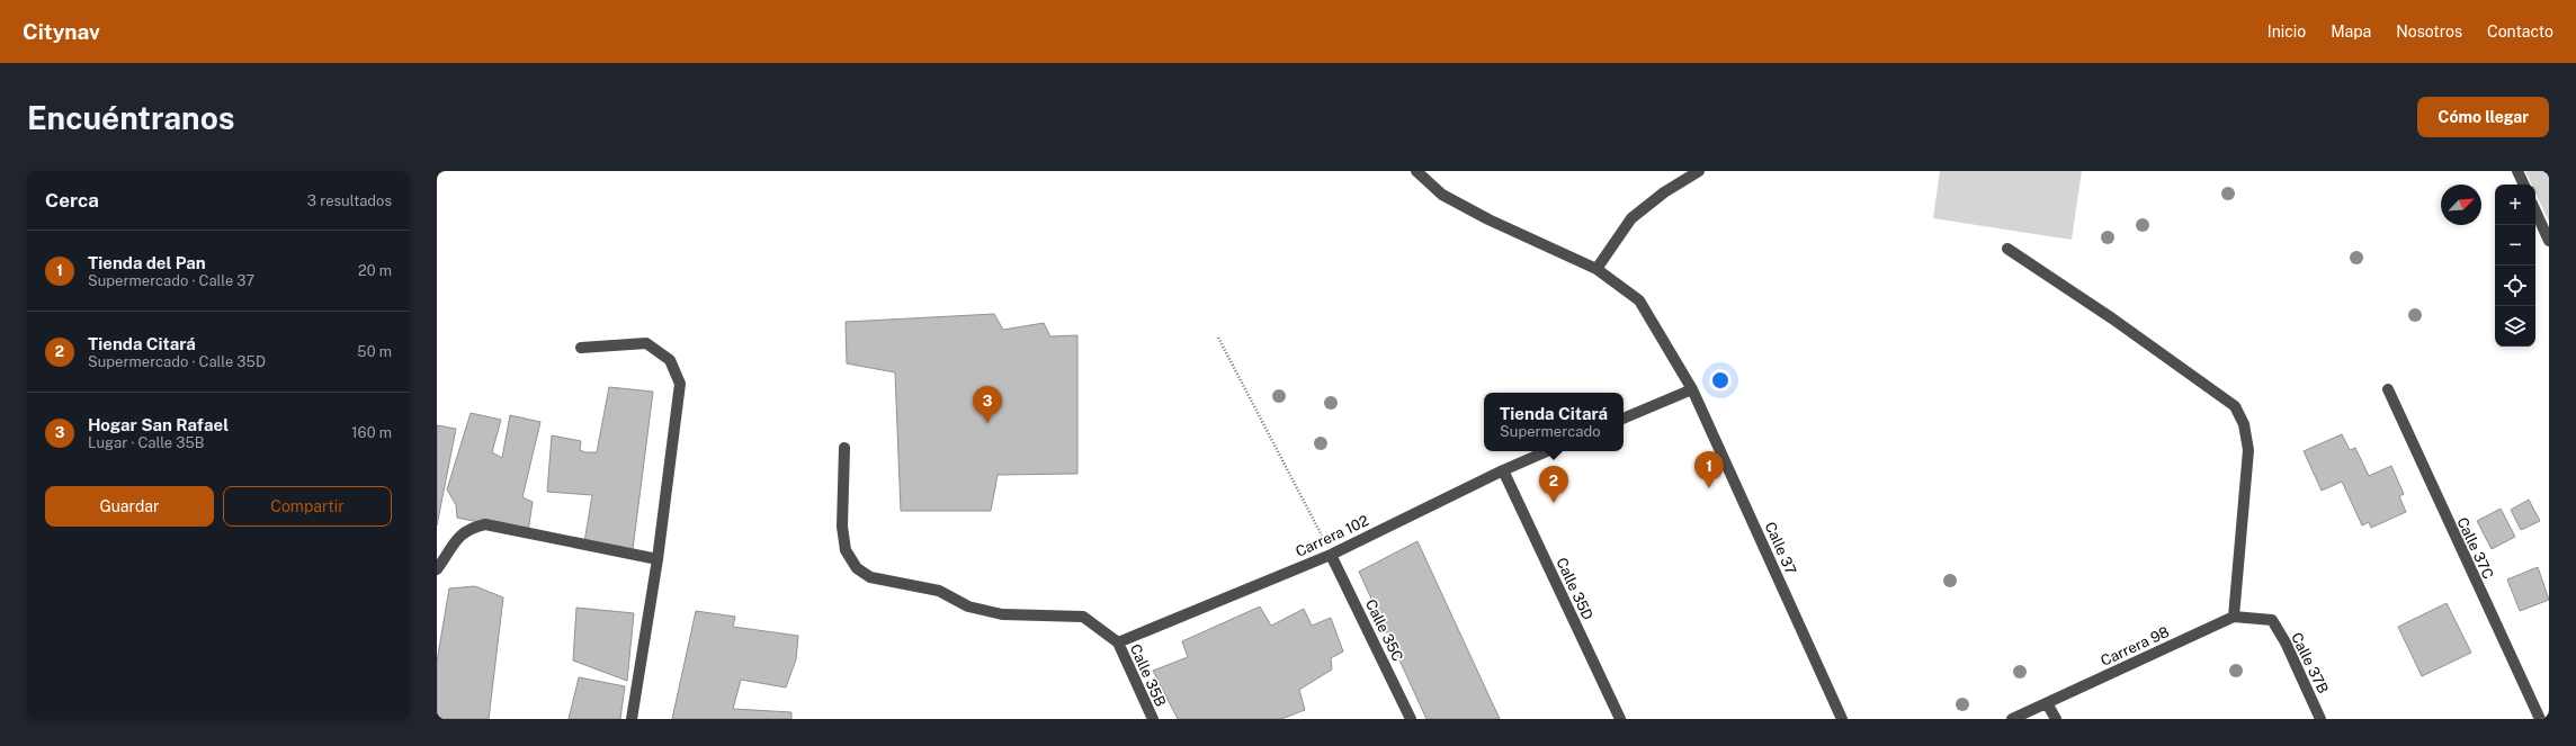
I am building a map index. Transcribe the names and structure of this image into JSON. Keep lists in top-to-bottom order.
{
  "streets": {
    "street": [
      "Carrera 102",
      "Calle 37",
      "Calle 37C",
      "Calle 35D",
      "Calle 35C",
      "Carrera 98",
      "Calle 37B",
      "Calle 35B"
    ]
  },
  "crossings": [
    ["Carrera 102", "Calle 35D"],
    ["Carrera 102", "Calle 35C"],
    ["Carrera 102", "Calle 35B"],
    ["Carrera 98", "Calle 37B"]
  ],
  "north": "top right",
  "page": {
    "header": "Citynav",
    "nav": [
      "Inicio",
      "Mapa",
      "Nosotros",
      "Contacto"
    ],
    "buttons": [
      "Cómo llegar",
      ["Guardar", "Compartir"]
    ],
    "title": "Encuéntranos",
    "heading": ["Cerca", "3 resultados"],
    "map_buttons": ["+", "−"],
    "list": [
      {
        "mark": "1",
        "name": "Tienda del Pan",
        "note": "Supermercado · Calle 37",
        "value": "20 m"
      },
      {
        "mark": "2",
        "name": "Tienda Citará",
        "note": "Supermercado · Calle 35D",
        "value": "50 m"
      },
      {
        "mark": "3",
        "name": "Hogar San Rafael",
        "note": "Lugar · Calle 35B",
        "value": "160 m"
      }
    ],
    "pins": ["3", "1", "2"],
    "popup": ["Tienda Citará", "Supermercado"]
  }
}
